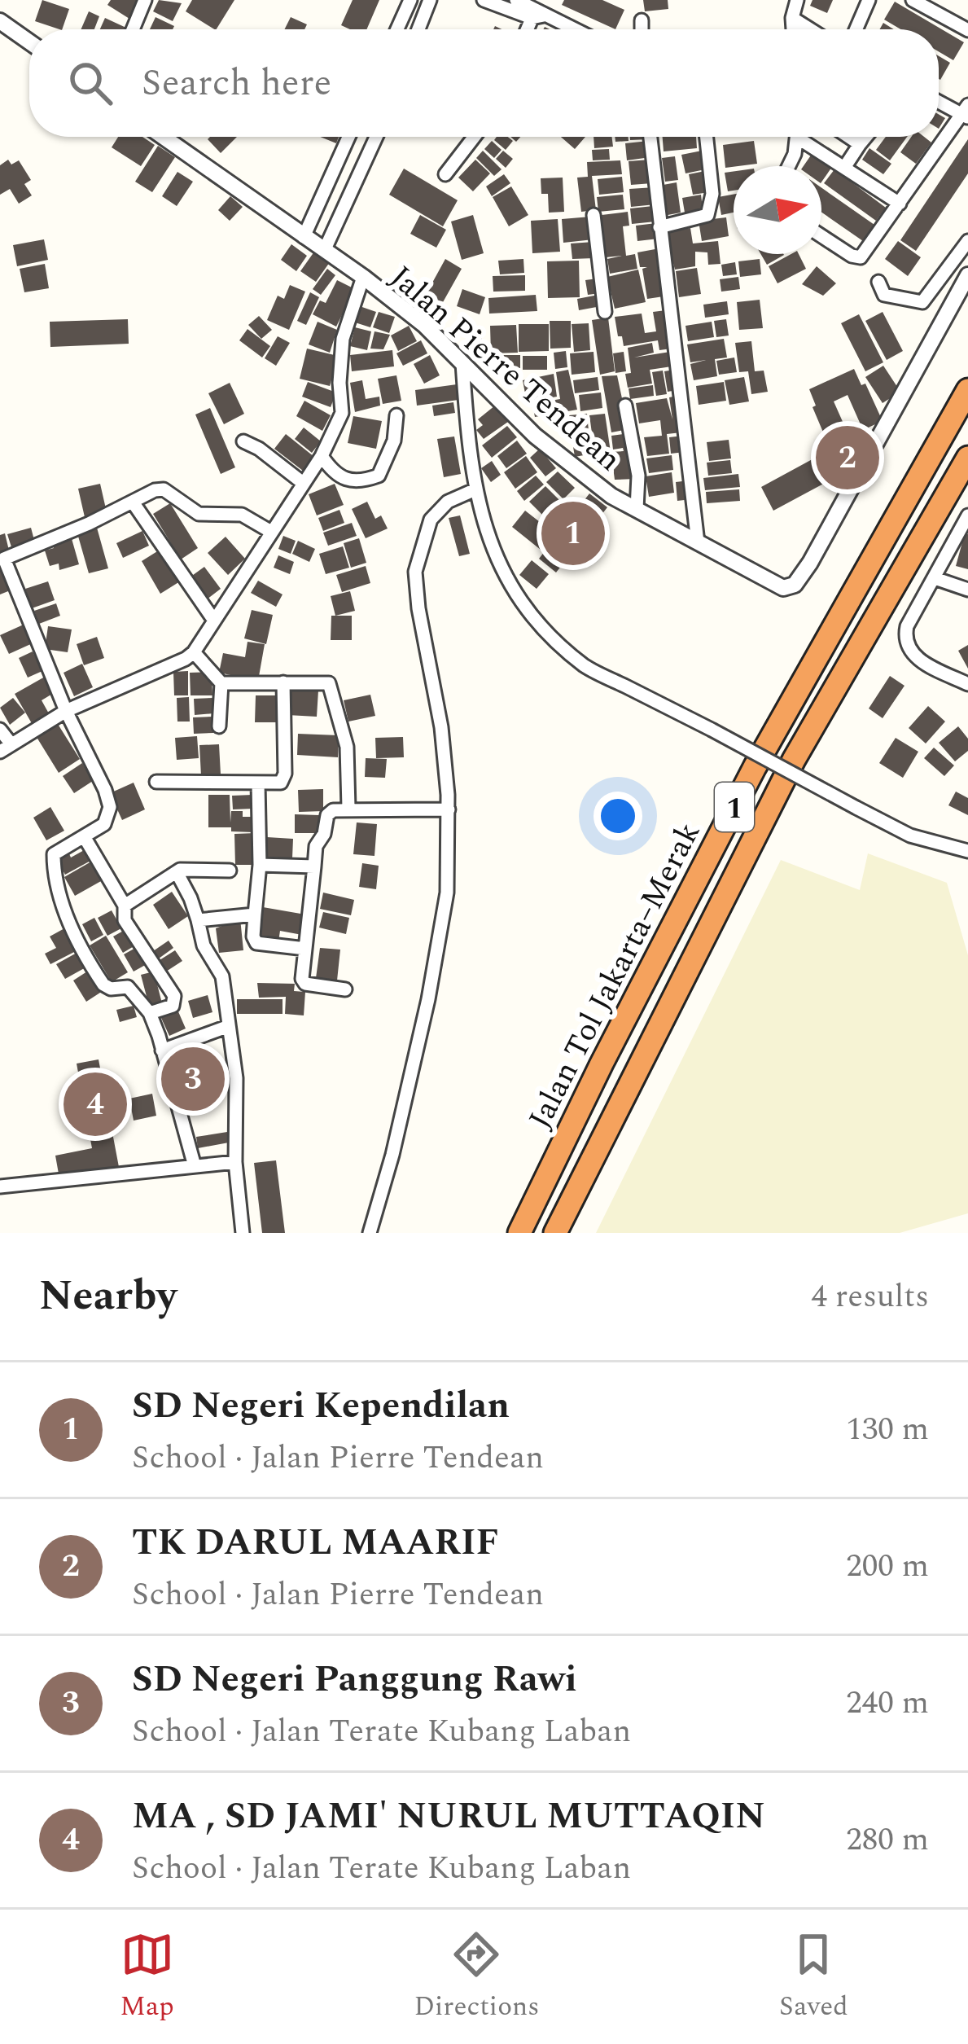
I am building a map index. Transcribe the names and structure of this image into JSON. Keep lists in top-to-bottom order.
{
  "streets": {
    "highway": ["1", "Jalan Tol Jakarta–Merak"],
    "street": ["Jalan Pierre Tendean"]
  },
  "north": "right",
  "page": {
    "search": "Search here",
    "pins": [
      "2",
      "1",
      "3",
      "4"
    ],
    "heading": ["Nearby", "4 results"],
    "list": [
      {
        "mark": "1",
        "name": "SD Negeri Kependilan",
        "note": "School · Jalan Pierre Tendean",
        "value": "130 m"
      },
      {
        "mark": "2",
        "name": "TK DARUL MAARIF",
        "note": "School · Jalan Pierre Tendean",
        "value": "200 m"
      },
      {
        "mark": "3",
        "name": "SD Negeri Panggung Rawi",
        "note": "School · Jalan Terate Kubang Laban",
        "value": "240 m"
      },
      {
        "mark": "4",
        "name": "MA , SD JAMI' NURUL MUTTAQIN",
        "note": "School · Jalan Terate Kubang Laban",
        "value": "280 m"
      }
    ],
    "nav": ["Map", "Directions", "Saved"]
  }
}
